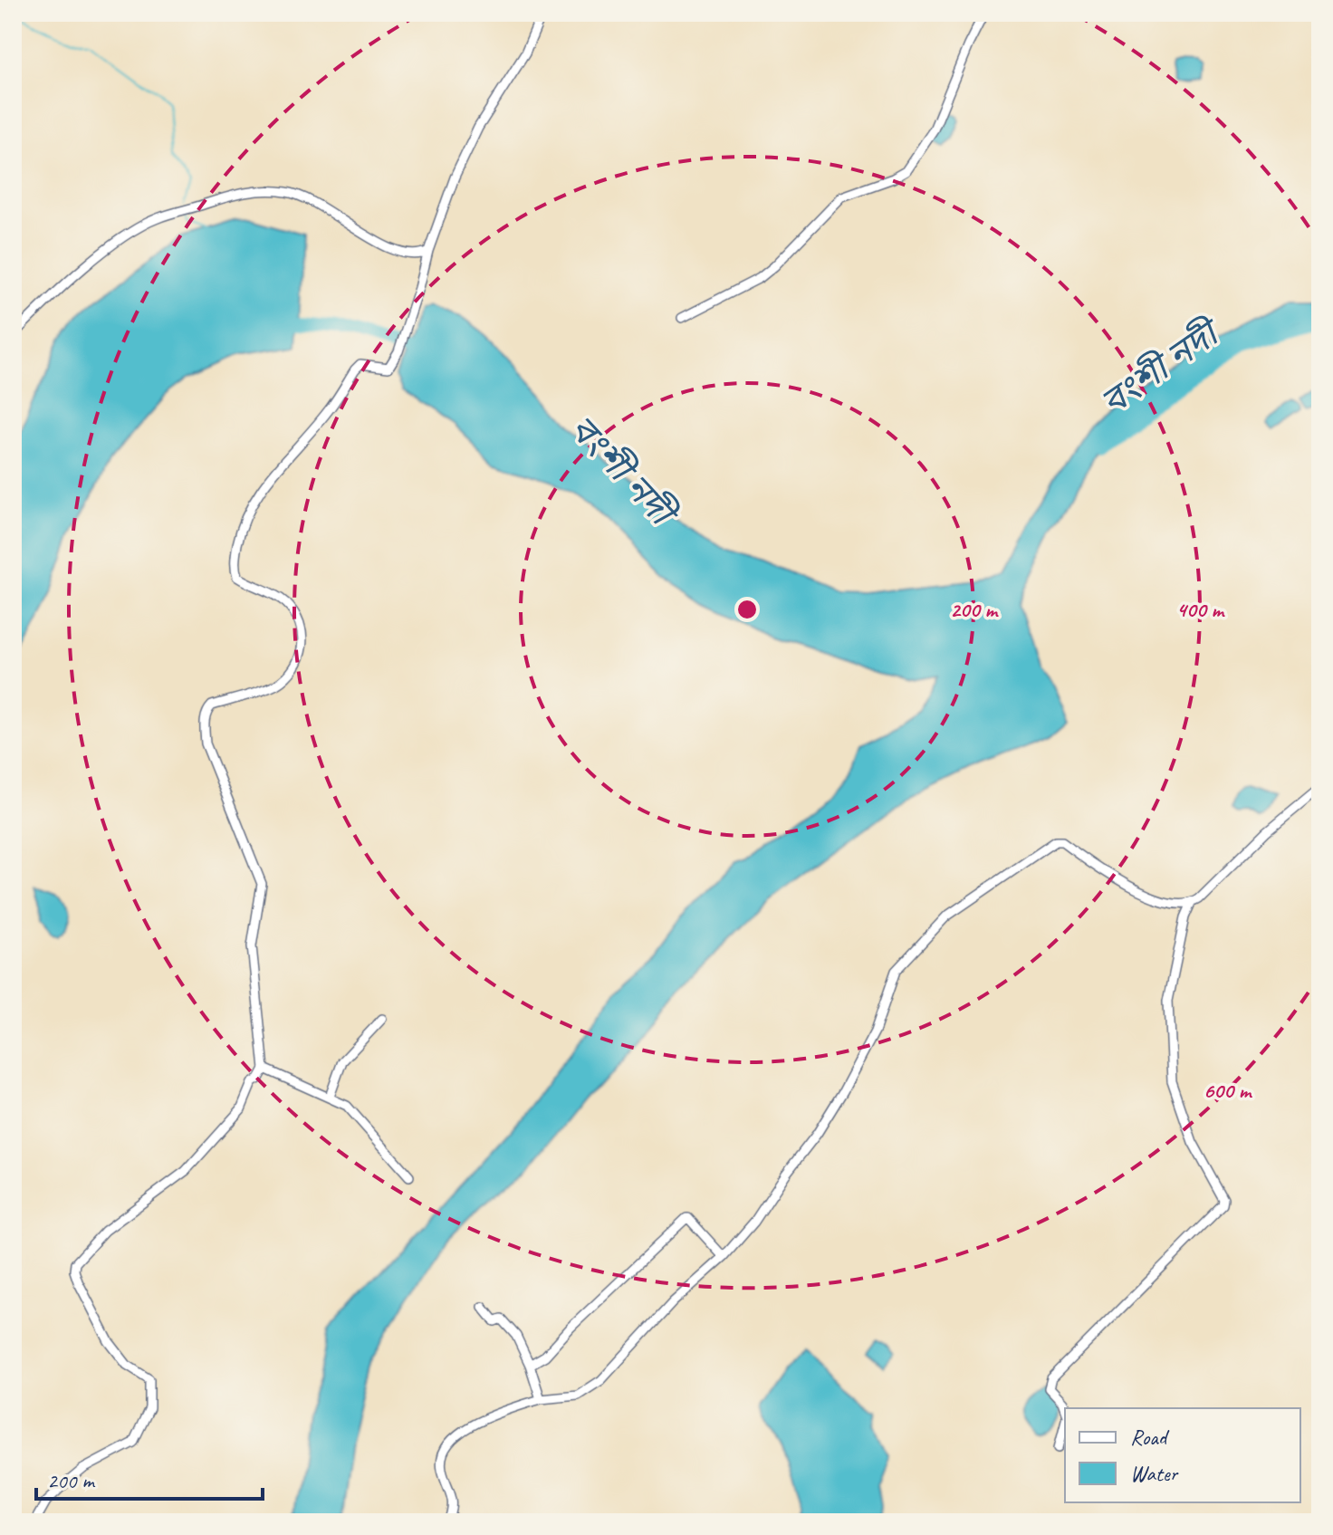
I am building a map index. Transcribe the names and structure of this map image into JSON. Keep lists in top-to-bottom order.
{
  "water": ["বংশী নদী"],
  "legend": ["Road", "Water"],
  "scale_bar": "200 m",
  "rings": ["200 m", "400 m", "600 m"]
}
